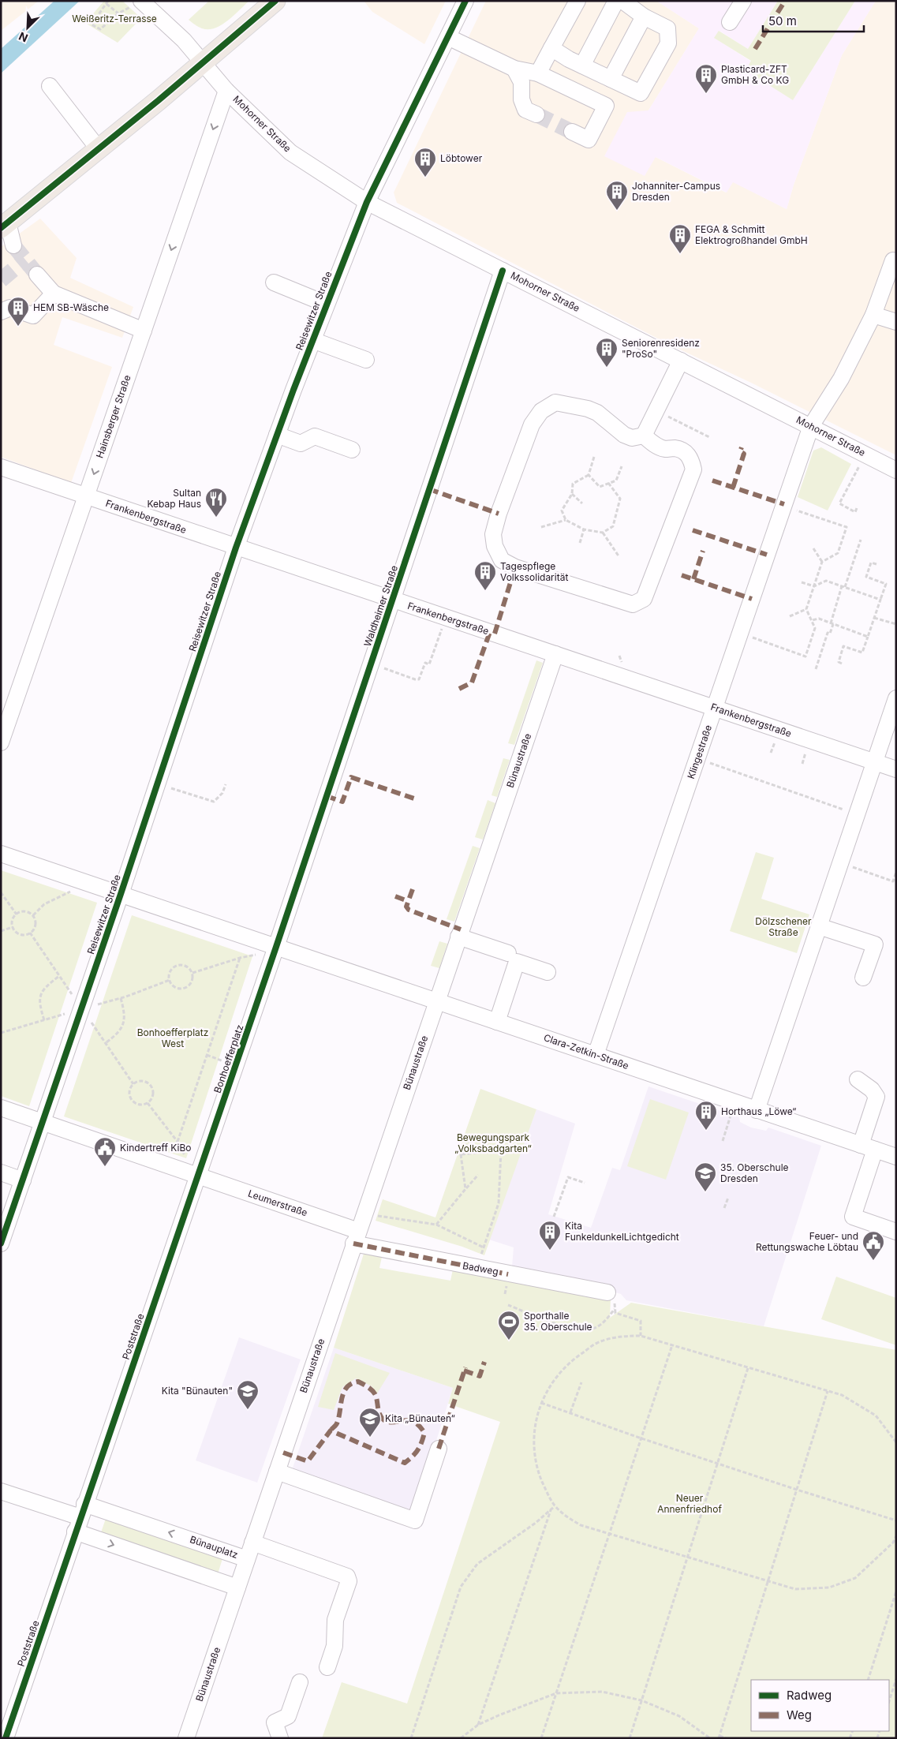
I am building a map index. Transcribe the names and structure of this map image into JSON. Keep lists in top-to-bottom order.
{
  "streets": {
    "street": [
      "Mohorner Straße",
      "Reisewitzer Straße",
      "Hainsberger Straße",
      "Frankenbergstraße",
      "Waldheimer Straße",
      "Klingestraße",
      "Bünaustraße",
      "Clara-Zetkin-Straße",
      "Bonhoefferplatz",
      "Leumerstraße",
      "Badweg",
      "Poststraße",
      "Bünauplatz"
    ]
  },
  "crossings": [
    ["Mohorner Straße", "Reisewitzer Straße"],
    ["Mohorner Straße", "Hainsberger Straße"],
    ["Mohorner Straße", "Waldheimer Straße"],
    ["Mohorner Straße", "Klingestraße"],
    ["Reisewitzer Straße", "Frankenbergstraße"],
    ["Hainsberger Straße", "Frankenbergstraße"],
    ["Frankenbergstraße", "Waldheimer Straße"],
    ["Frankenbergstraße", "Klingestraße"],
    ["Frankenbergstraße", "Bünaustraße"],
    ["Waldheimer Straße", "Clara-Zetkin-Straße"],
    ["Waldheimer Straße", "Bonhoefferplatz"],
    ["Klingestraße", "Clara-Zetkin-Straße"],
    ["Bünaustraße", "Clara-Zetkin-Straße"],
    ["Bünaustraße", "Leumerstraße"],
    ["Bünaustraße", "Badweg"],
    ["Bünaustraße", "Bünauplatz"],
    ["Clara-Zetkin-Straße", "Bonhoefferplatz"],
    ["Bonhoefferplatz", "Leumerstraße"],
    ["Bonhoefferplatz", "Poststraße"],
    ["Leumerstraße", "Badweg"],
    ["Leumerstraße", "Poststraße"],
    ["Poststraße", "Bünauplatz"]
  ],
  "one_way": ["Hainsberger Straße"],
  "parks": [
    "Weißeritz-Terrasse",
    "Dölzschener Straße",
    "Bonhoefferplatz West",
    "Bewegungspark „Volksbadgarten“",
    "Neuer Annenfriedhof"
  ],
  "places": {
    "building": [
      "Plasticard-ZFT GmbH & Co KG",
      "Löbtower",
      "Johanniter-Campus Dresden",
      "FEGA & Schmitt Elektrogroßhandel GmbH",
      "HEM SB-Wäsche",
      "Seniorenresidenz \"ProSo\"",
      "Tagespflege Volkssolidarität",
      "Horthaus „Löwe“",
      "Kita FunkeldunkelLichtgedicht"
    ],
    "restaurant": ["Sultan Kebap Haus"],
    "public building": ["Kindertreff KiBo", "Feuer- und Rettungswache Löbtau"],
    "school or university": ["35. Oberschule Dresden", "Kita \"Bünauten\"", "Kita „Bünauten“"],
    "sports": ["Sporthalle 35. Oberschule"]
  },
  "legend": ["Radweg", "Weg"],
  "scale_bar": "50 m",
  "north": "bottom left"
}
